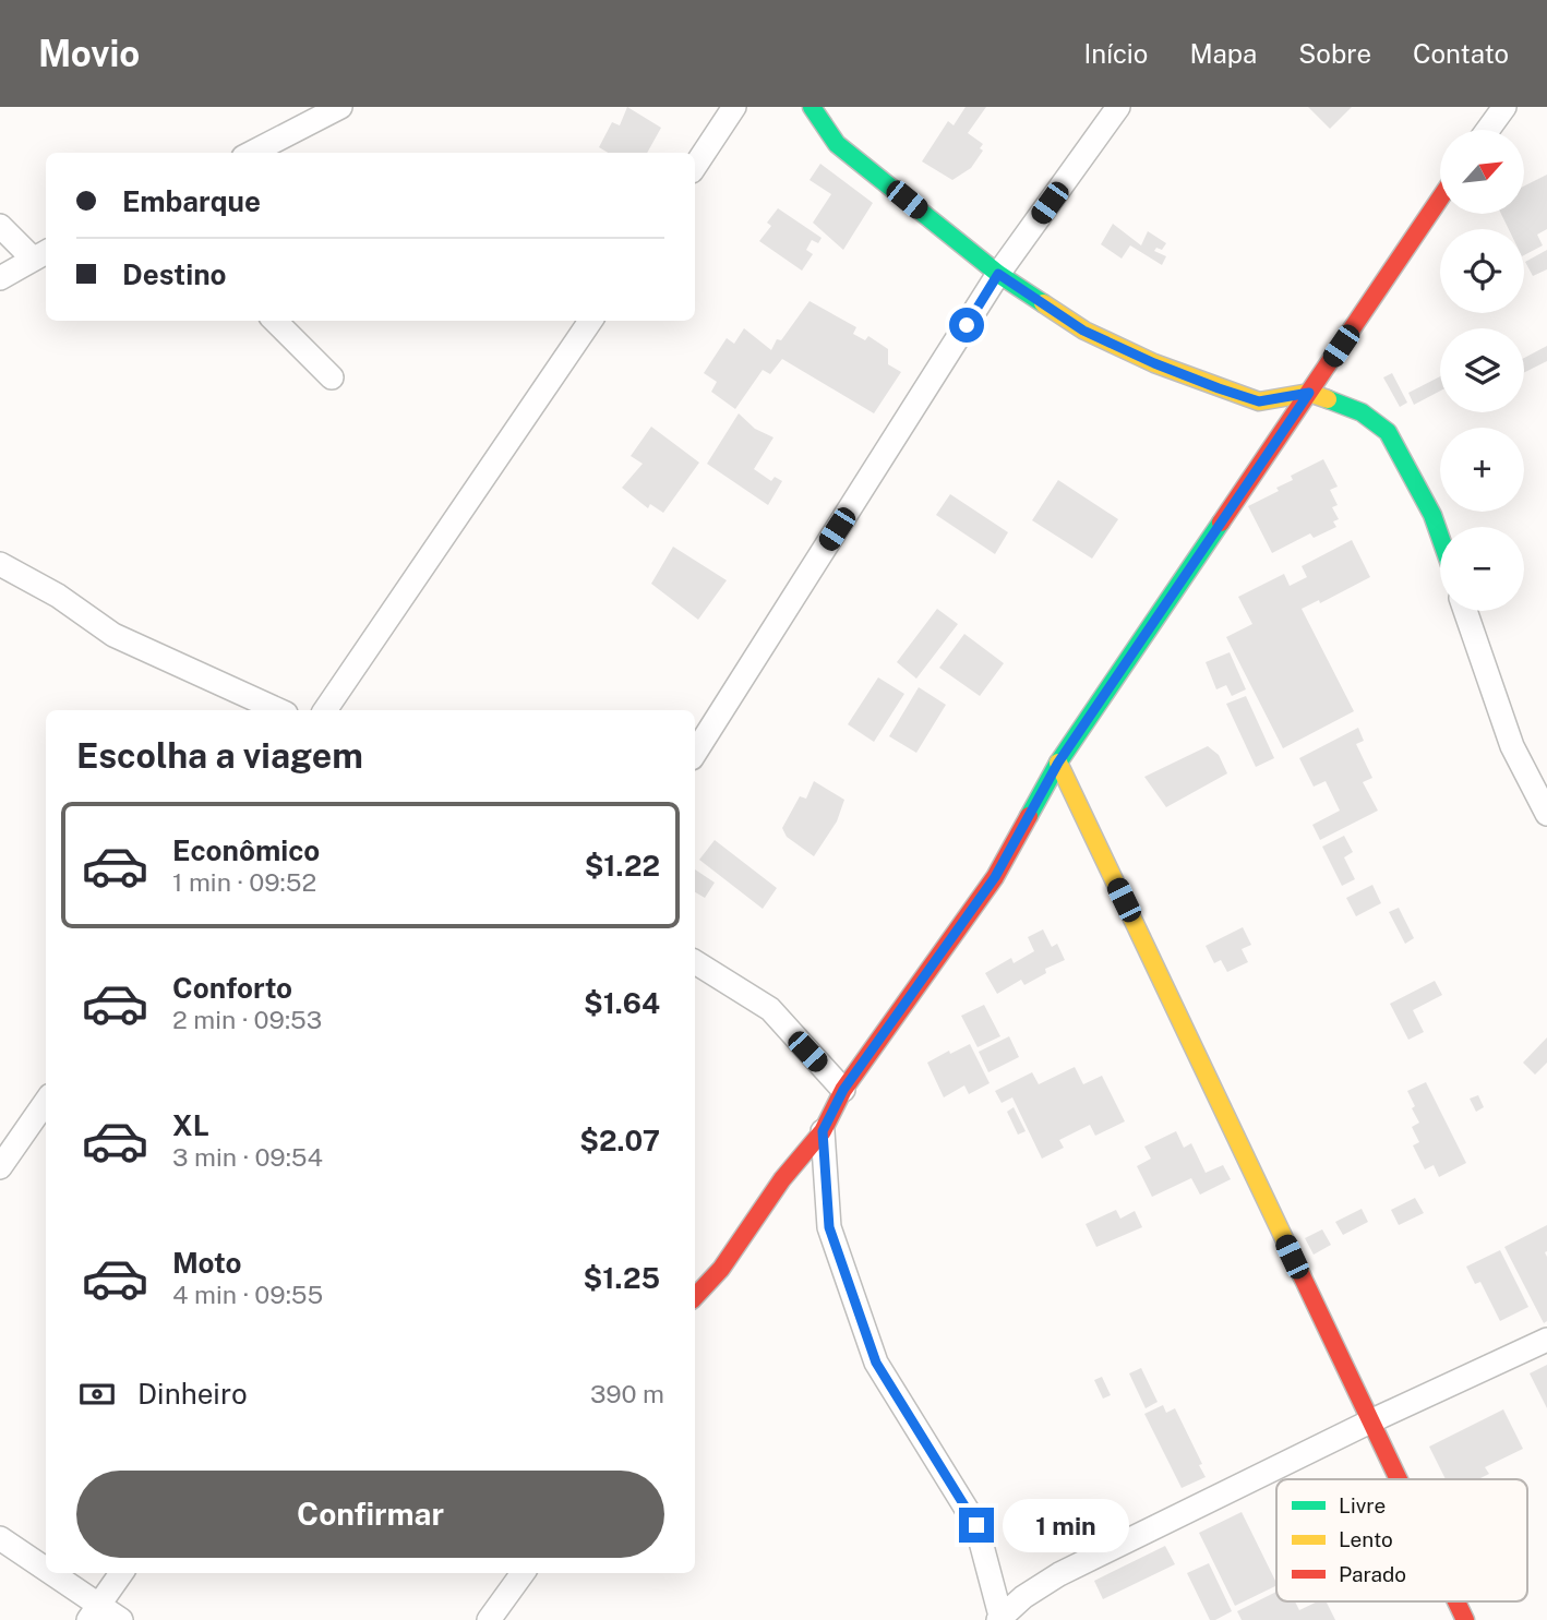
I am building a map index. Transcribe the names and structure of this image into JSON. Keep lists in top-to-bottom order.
{
  "legend": ["Livre", "Lento", "Parado"],
  "north": "top right",
  "page": {
    "header": "Movio",
    "nav": [
      "Início",
      "Mapa",
      "Sobre",
      "Contato"
    ],
    "map_buttons": ["+", "−"],
    "banner": ["Embarque", "Destino"],
    "heading": "Escolha a viagem",
    "list": [
      {
        "name": "Econômico",
        "note": "1 min · 09:52",
        "value": "$1.22"
      },
      {
        "name": "Conforto",
        "note": "2 min · 09:53",
        "value": "$1.64"
      },
      {
        "name": "XL",
        "note": "3 min · 09:54",
        "value": "$2.07"
      },
      {
        "name": "Moto",
        "note": "4 min · 09:55",
        "value": "$1.25"
      }
    ],
    "pay": ["Dinheiro", "390 m"],
    "buttons": "Confirmar",
    "bubble": "1 min"
  }
}
